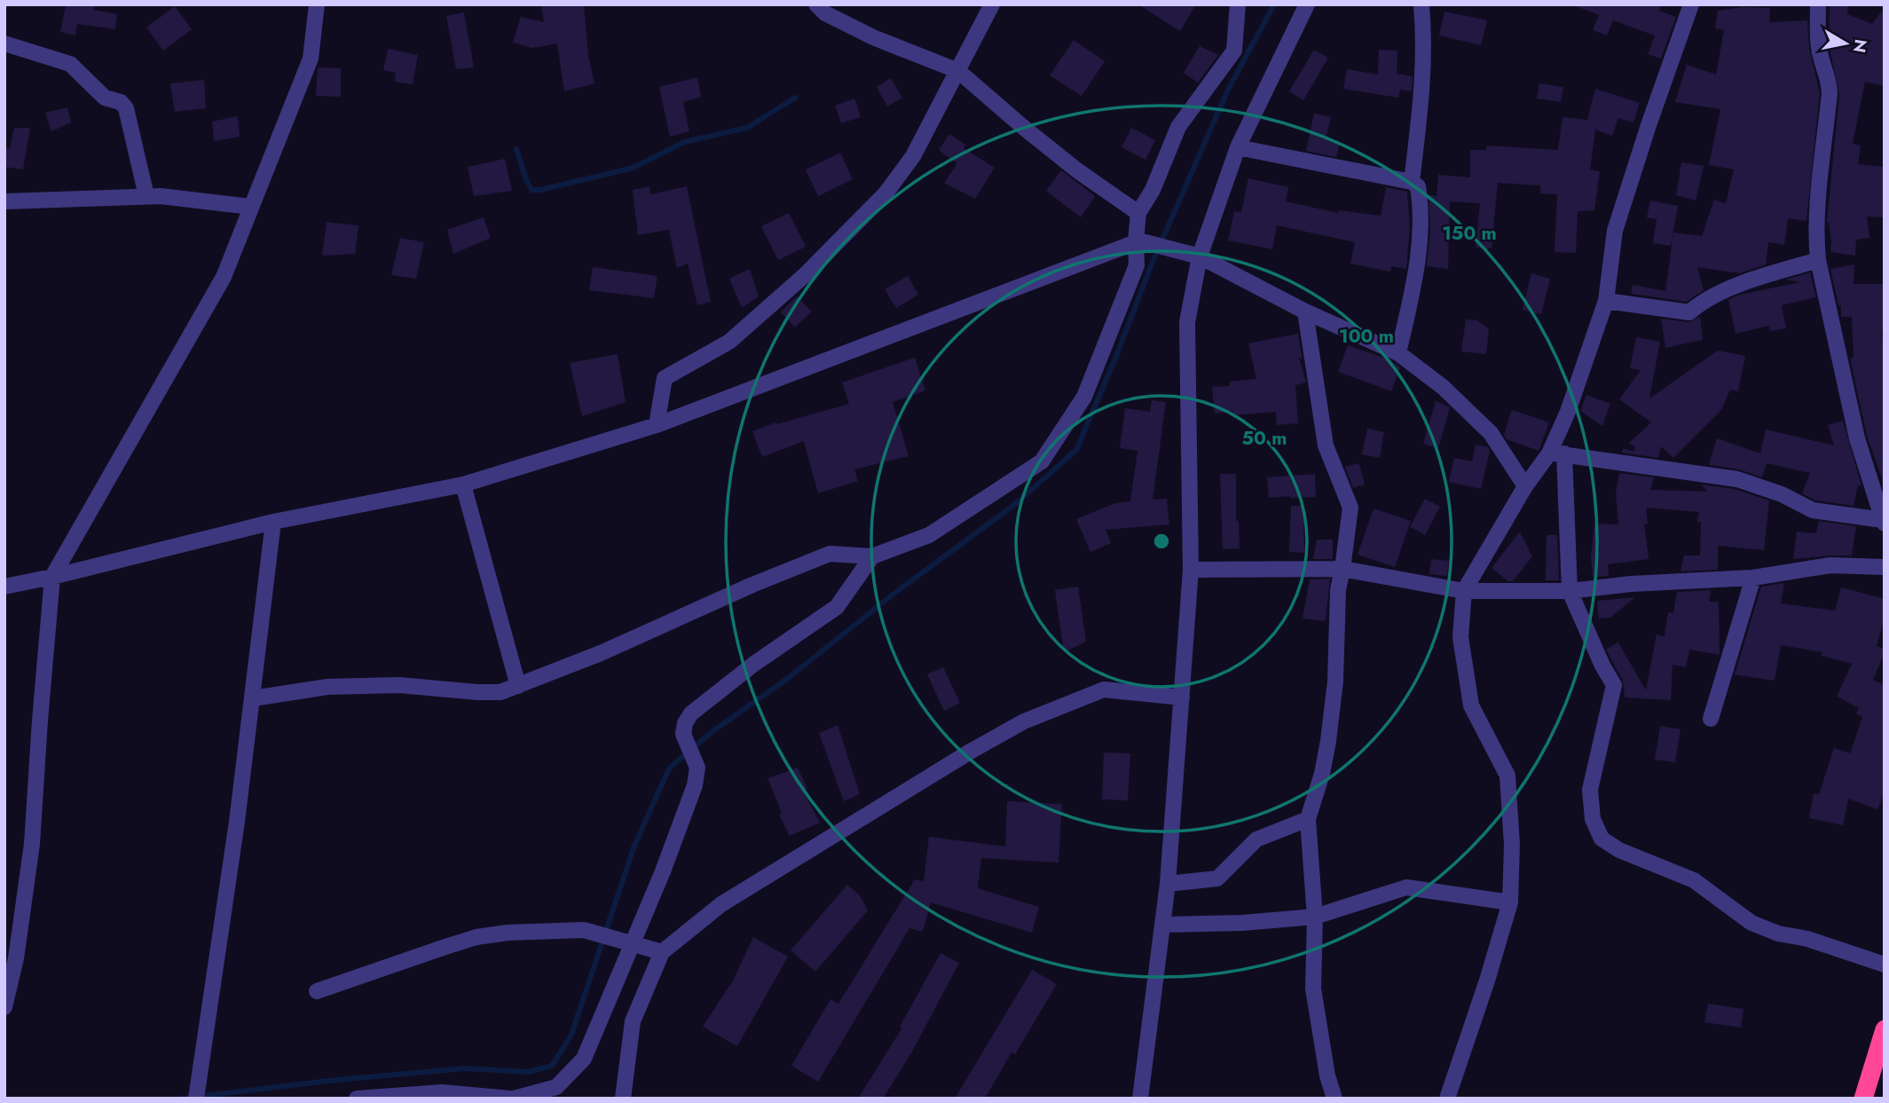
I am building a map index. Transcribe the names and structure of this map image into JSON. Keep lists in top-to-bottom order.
{
  "north": "right",
  "rings": ["150 m", "100 m", "50 m"]
}
